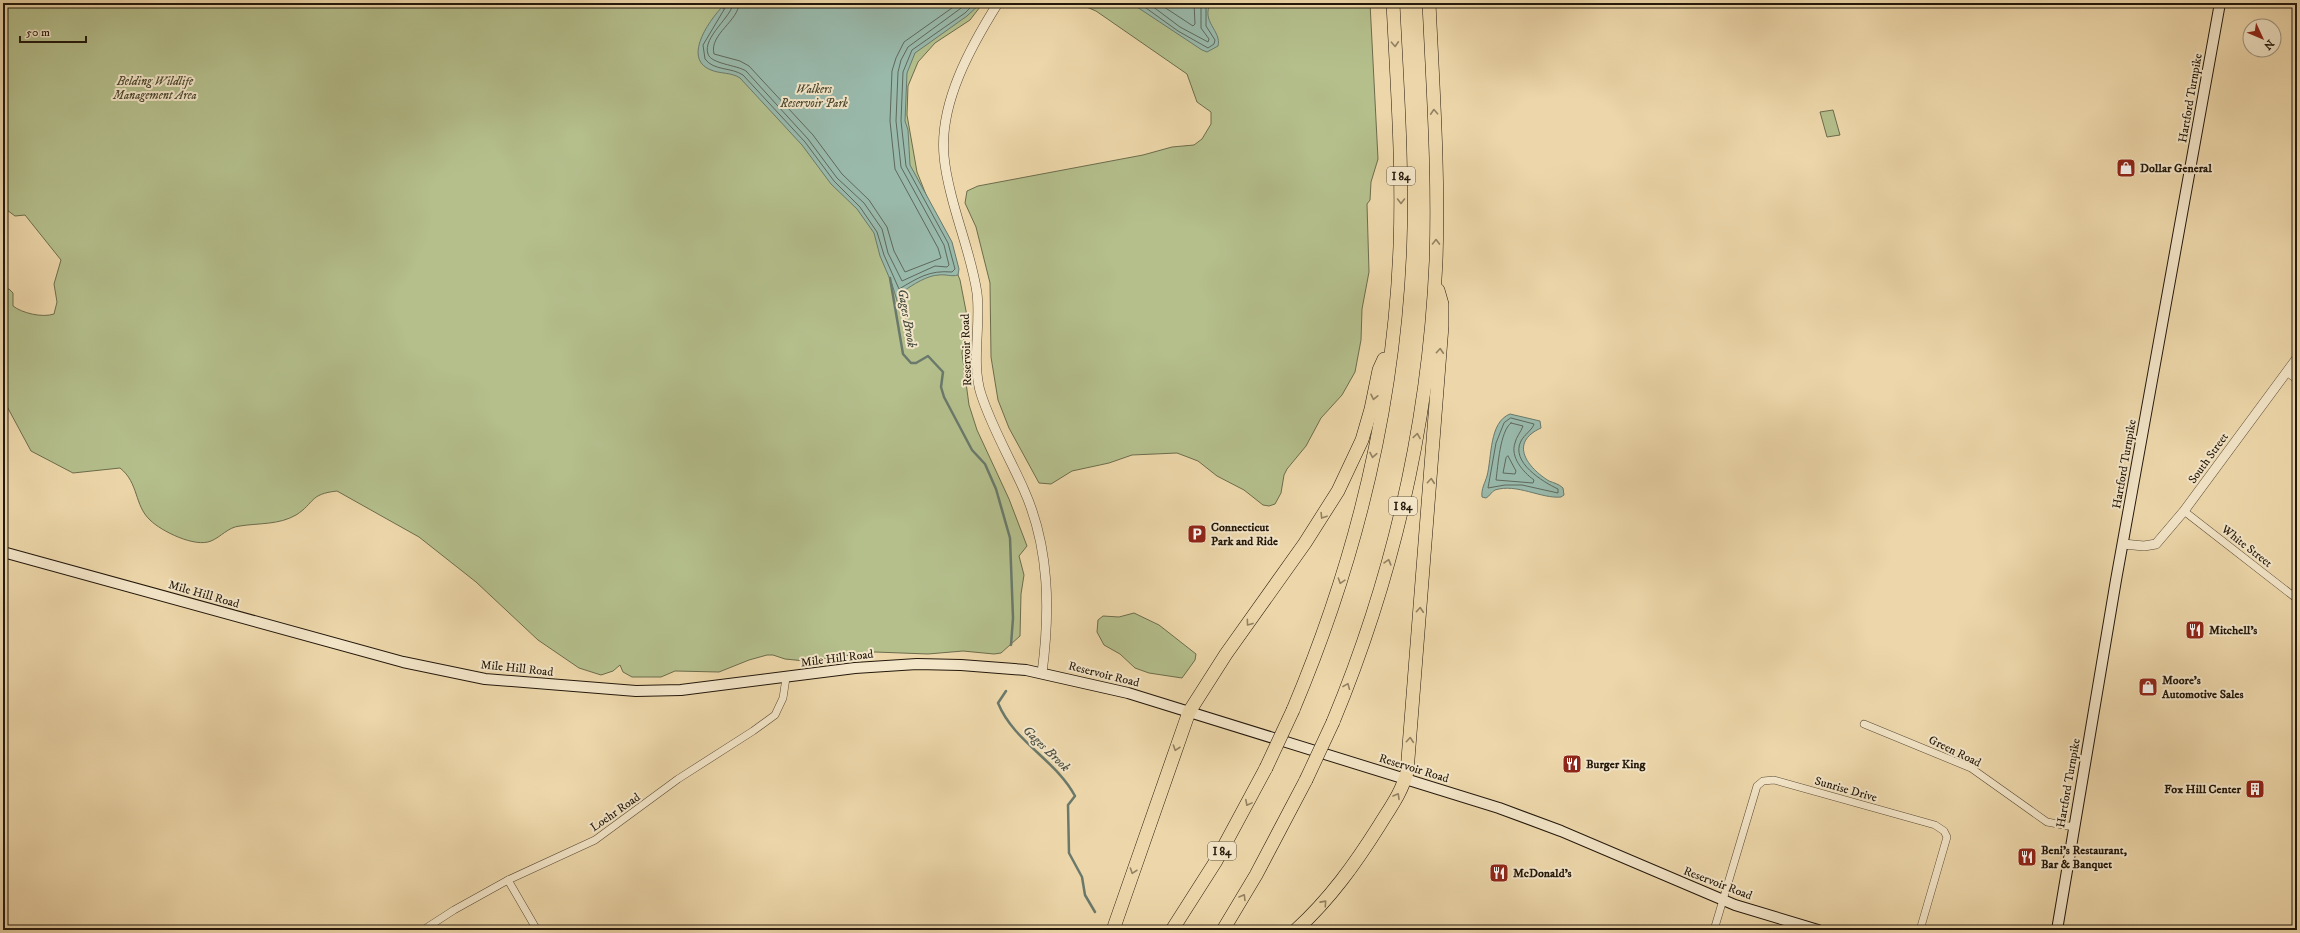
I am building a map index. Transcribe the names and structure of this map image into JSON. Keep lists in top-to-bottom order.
{
  "streets": {
    "highway": ["I 84"],
    "main road": ["Hartford Turnpike", "Reservoir Road", "Mile Hill Road"],
    "street": [
      "South Street",
      "White Street",
      "Green Road",
      "Sunrise Drive",
      "Loehr Road"
    ]
  },
  "crossings": [
    ["Hartford Turnpike", "South Street"],
    ["Hartford Turnpike", "Green Road"],
    ["Reservoir Road", "Mile Hill Road"],
    ["Reservoir Road", "Sunrise Drive"],
    ["South Street", "White Street"],
    ["Mile Hill Road", "Loehr Road"]
  ],
  "water": ["Gages Brook"],
  "parks": ["Belding Wildlife Management Area", "Walkers Reservoir Park"],
  "places": {
    "shop": ["Dollar General", "Moore's Automotive Sales"],
    "parking": ["Connecticut Park and Ride"],
    "restaurant": [
      "Mitchell's",
      "Burger King",
      "Beni's Restaurant, Bar & Banquet",
      "McDonald's"
    ],
    "building": ["Fox Hill Center"]
  },
  "scale_bar": "50 m",
  "north": "bottom right"
}
